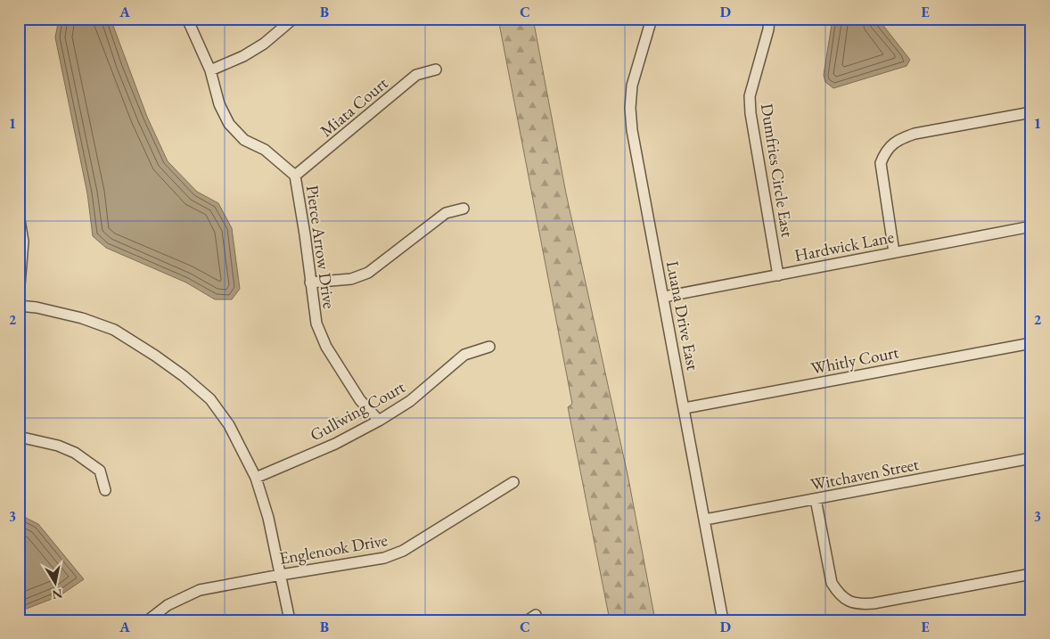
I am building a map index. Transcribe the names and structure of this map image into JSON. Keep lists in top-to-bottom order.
{
  "streets": {
    "street": [
      "Miata Court",
      "Dumfries Circle East",
      "Hardwick Lane",
      "Pierce Arrow Drive",
      "Luana Drive East",
      "Whitly Court",
      "Gullwing Court",
      "Witchaven Street",
      "Englenook Drive"
    ]
  },
  "crossings": [
    ["Miata Court", "Pierce Arrow Drive"],
    ["Dumfries Circle East", "Hardwick Lane"],
    ["Hardwick Lane", "Luana Drive East"],
    ["Pierce Arrow Drive", "Gullwing Court"],
    ["Luana Drive East", "Whitly Court"],
    ["Luana Drive East", "Witchaven Street"]
  ],
  "north": "bottom",
  "grid": {
    "columns": [
      "A",
      "B",
      "C",
      "D",
      "E"
    ],
    "rows": ["1", "2", "3"]
  }
}
